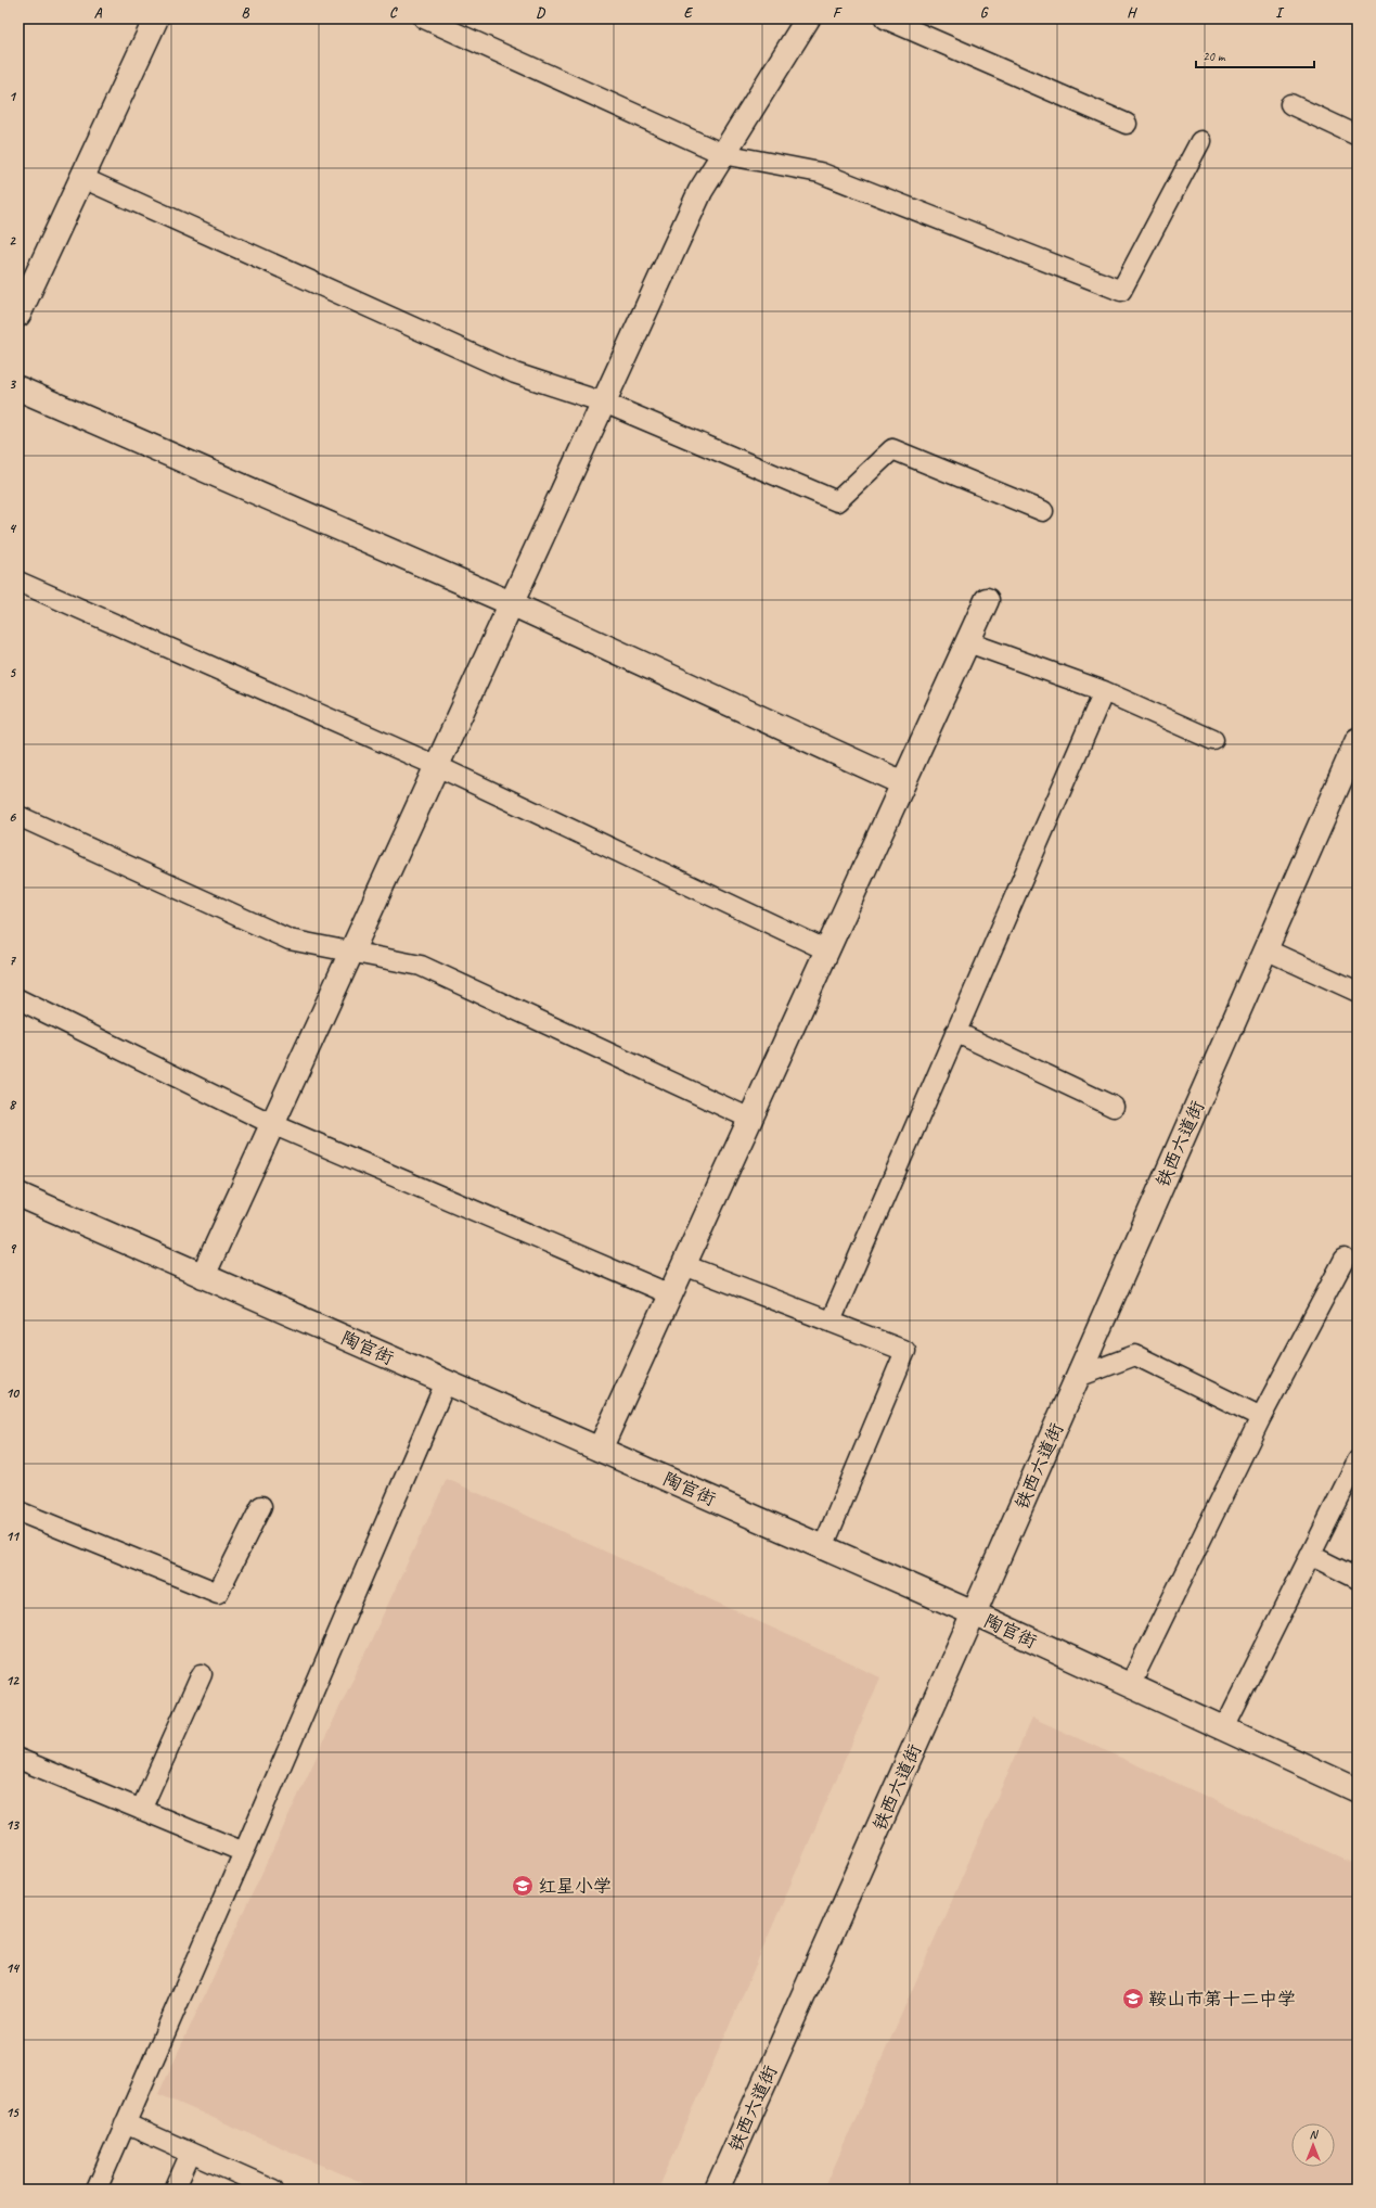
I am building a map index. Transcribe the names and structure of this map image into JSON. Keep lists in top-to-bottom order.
{
  "streets": {
    "street": ["铁西六道街", "陶官街"]
  },
  "crossings": [
    ["铁西六道街", "陶官街"]
  ],
  "places": {
    "school or university": ["红星小学", "鞍山市第十二中学"]
  },
  "scale_bar": "20 m",
  "north": "top",
  "grid": {
    "columns": [
      "A",
      "B",
      "C",
      "D",
      "E",
      "F",
      "G",
      "H",
      "I"
    ],
    "rows": [
      "1",
      "2",
      "3",
      "4",
      "5",
      "6",
      "7",
      "8",
      "9",
      "10",
      "11",
      "12",
      "13",
      "14",
      "15"
    ]
  }
}
